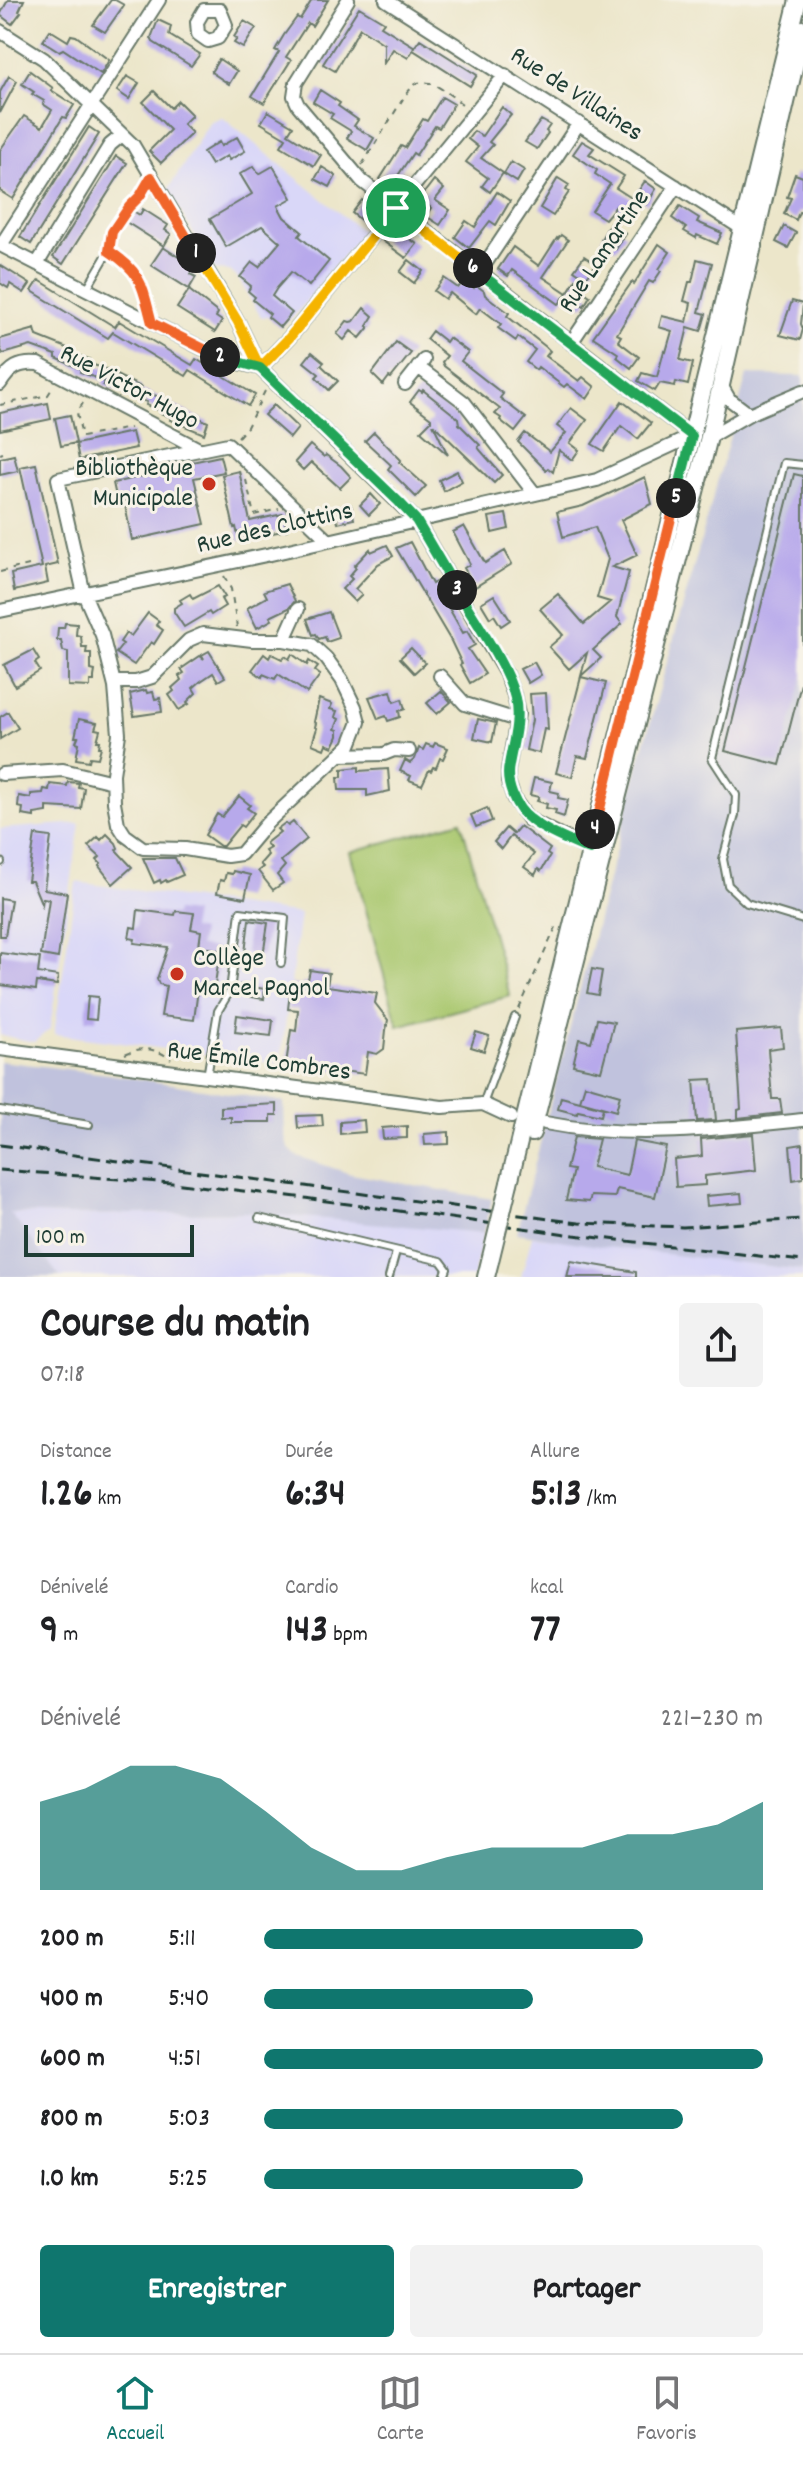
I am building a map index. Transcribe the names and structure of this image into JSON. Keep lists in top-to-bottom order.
{
  "streets": {
    "street": [
      "Rue de Villaines",
      "Rue Lamartine",
      "Rue Victor Hugo",
      "Rue des Clottins",
      "Rue Émile Combres"
    ]
  },
  "crossings": [
    ["Rue de Villaines", "Rue Lamartine"]
  ],
  "places": ["Bibliothèque Municipale", "Collège Marcel Pagnol"],
  "scale_bar": "100 m",
  "page": {
    "pins": [
      "1",
      "6",
      "2",
      "5",
      "3",
      "4"
    ],
    "scale": "100 m",
    "heading": ["Course du matin", "07:18"],
    "stats": [
      ["Distance", "1.26 km"],
      ["Durée", "6:34"],
      ["Allure", "5:13 /km"],
      ["Dénivelé", "9 m"],
      ["Cardio", "143 bpm"],
      ["kcal", "77"]
    ],
    "chart": ["Dénivelé", "221–230 m"],
    "list": [
      {
        "name": "200 m",
        "note": "5:11"
      },
      {
        "name": "400 m",
        "note": "5:40"
      },
      {
        "name": "600 m",
        "note": "4:51"
      },
      {
        "name": "800 m",
        "note": "5:03"
      },
      {
        "name": "1.0 km",
        "note": "5:25"
      }
    ],
    "buttons": ["Enregistrer", "Partager"],
    "tabs": ["Accueil", "Carte", "Favoris"]
  }
}
